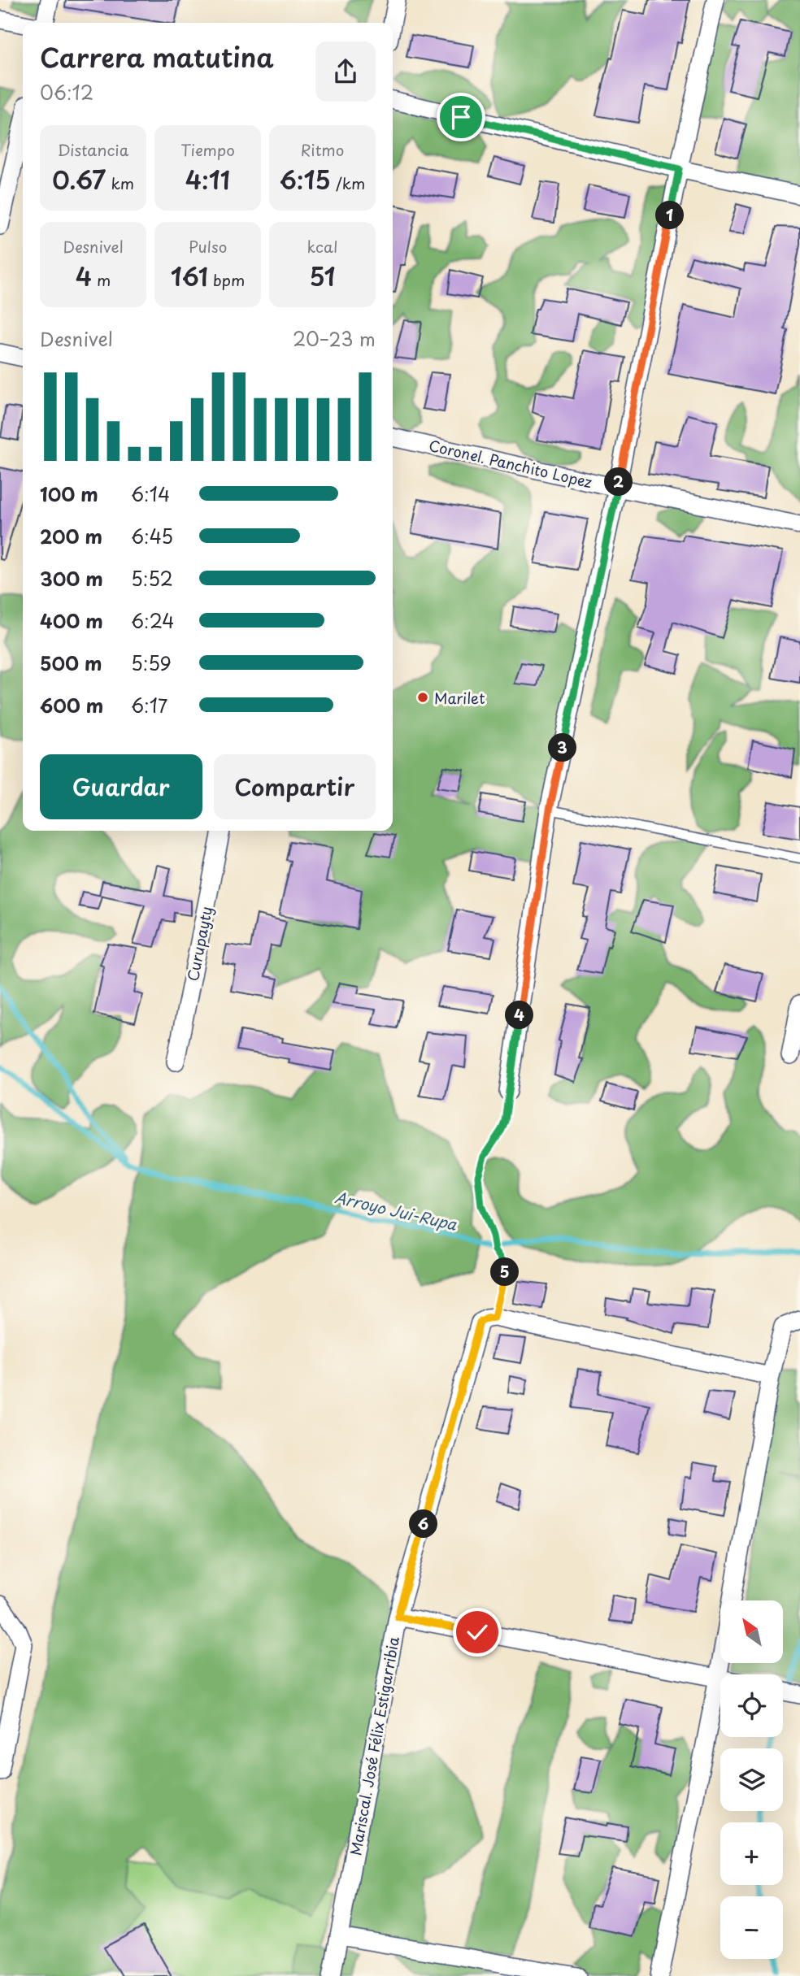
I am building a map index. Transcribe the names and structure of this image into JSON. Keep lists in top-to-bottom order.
{
  "streets": {
    "street": ["Coronel. Panchito Lopez", "Curupayty", "Mariscal. José Félix Estigarribia"]
  },
  "water": ["Arroyo Jui-Rupa"],
  "places": ["Marilet"],
  "north": "top left",
  "page": {
    "heading": ["Carrera matutina", "06:12"],
    "stats": [
      ["Distancia", "0.67 km"],
      ["Tiempo", "4:11"],
      ["Ritmo", "6:15 /km"],
      ["Desnivel", "4 m"],
      ["Pulso", "161 bpm"],
      ["kcal", "51"]
    ],
    "pins": [
      "1",
      "2",
      "3",
      "4",
      "5",
      "6"
    ],
    "chart": ["Desnivel", "20–23 m"],
    "list": [
      {
        "name": "100 m",
        "note": "6:14"
      },
      {
        "name": "200 m",
        "note": "6:45"
      },
      {
        "name": "300 m",
        "note": "5:52"
      },
      {
        "name": "400 m",
        "note": "6:24"
      },
      {
        "name": "500 m",
        "note": "5:59"
      },
      {
        "name": "600 m",
        "note": "6:17"
      }
    ],
    "buttons": ["Guardar", "Compartir"],
    "map_buttons": ["+", "−"]
  }
}
